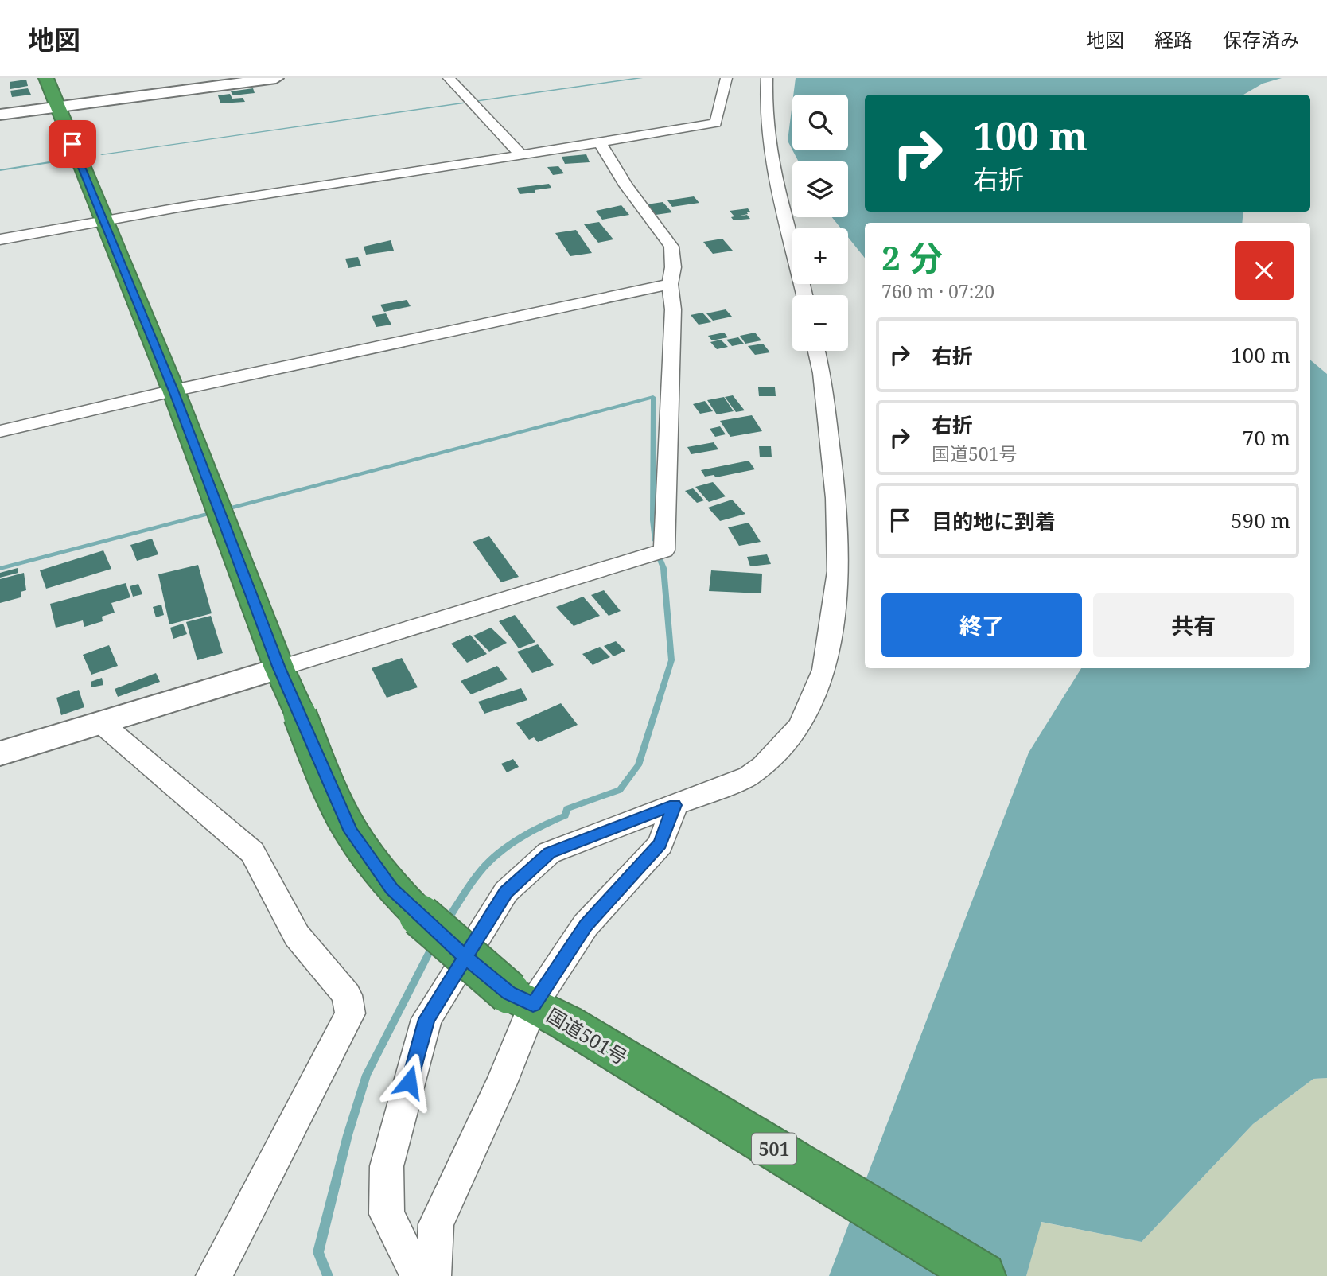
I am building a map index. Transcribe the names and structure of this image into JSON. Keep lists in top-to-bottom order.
{
  "streets": {
    "highway": ["国道501号", "501"]
  },
  "page": {
    "header": "地図",
    "nav": ["地図", "経路", "保存済み"],
    "map_buttons": ["+", "−"],
    "turn": ["100 m", "右折"],
    "heading": ["2 分", "760 m · 07:20"],
    "list": [
      {
        "name": "右折",
        "value": "100 m"
      },
      {
        "name": "右折",
        "note": "国道501号",
        "value": "70 m"
      },
      {
        "name": "目的地に到着",
        "value": "590 m"
      }
    ],
    "buttons": ["終了", "共有"]
  }
}
